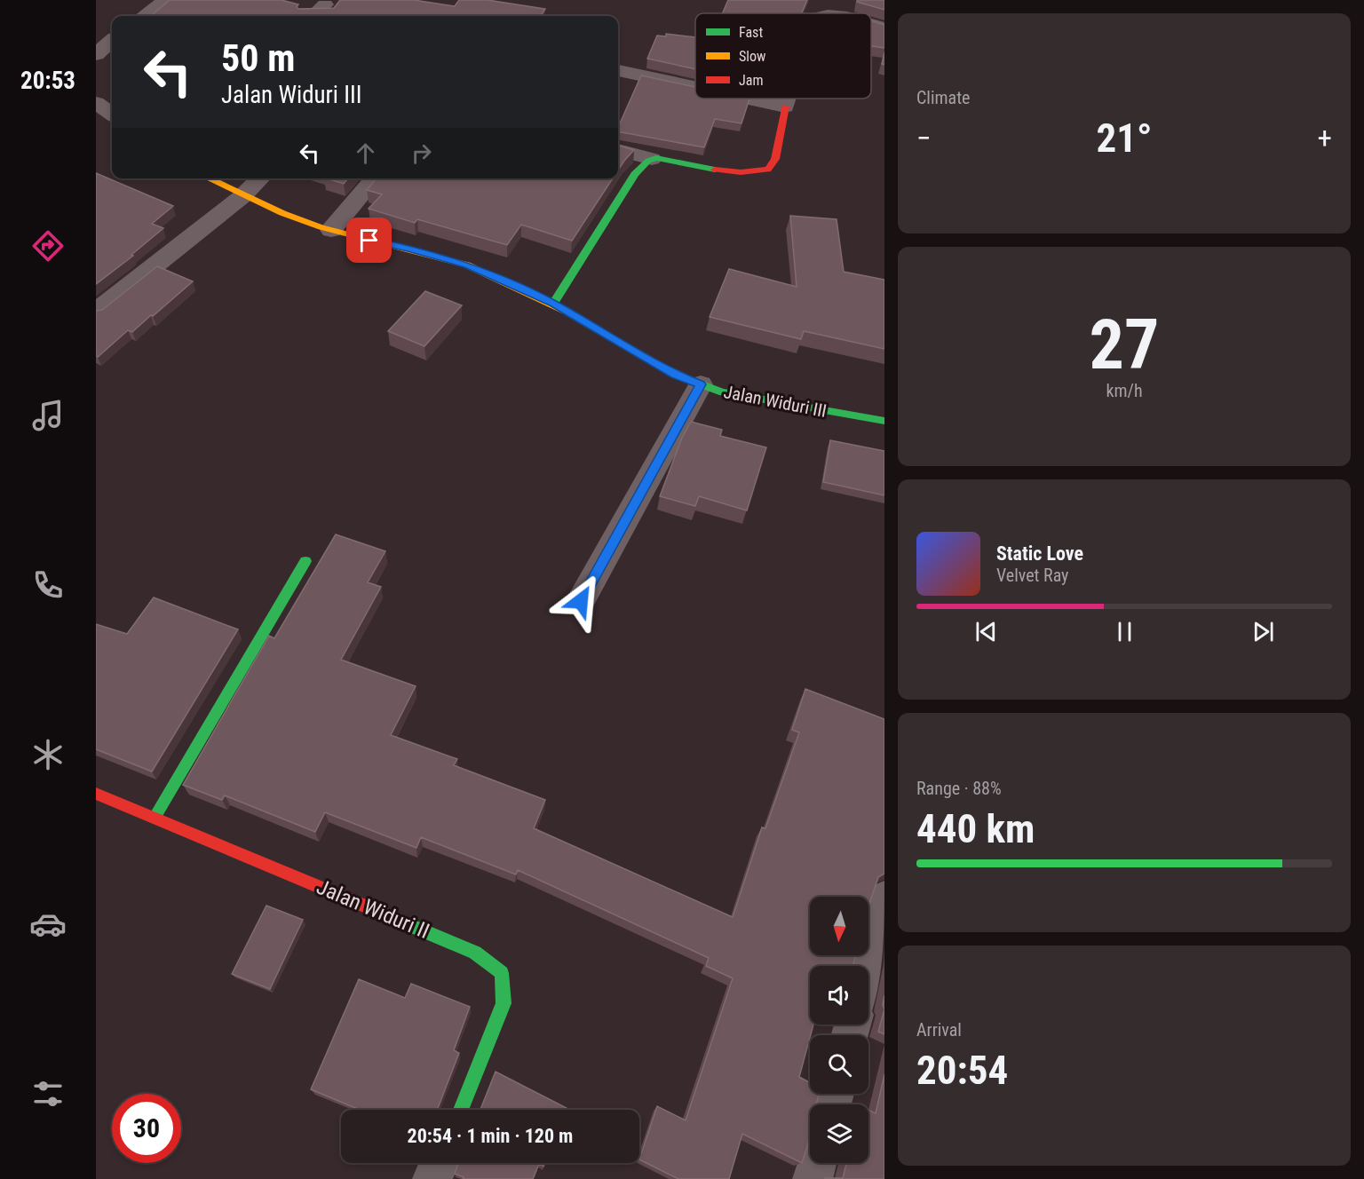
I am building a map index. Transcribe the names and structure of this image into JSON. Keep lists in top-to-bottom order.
{
  "streets": {
    "street": ["Jalan Widuri III", "Jalan Widuri II"]
  },
  "legend": ["Fast", "Slow", "Jam"],
  "north": "bottom",
  "page": {
    "tabs": "20:53",
    "tile": [
      "Climate",
      ["27", "km/h"],
      ["Range · 88%", "440 km"],
      ["Arrival", "20:54"]
    ],
    "turn": ["50 m", "Jalan Widuri III"],
    "heat": ["−", "21°", "+"],
    "song": ["Static Love", "Velvet Ray"],
    "limit": "30",
    "trip": "20:54 · 1 min · 120 m"
  }
}
